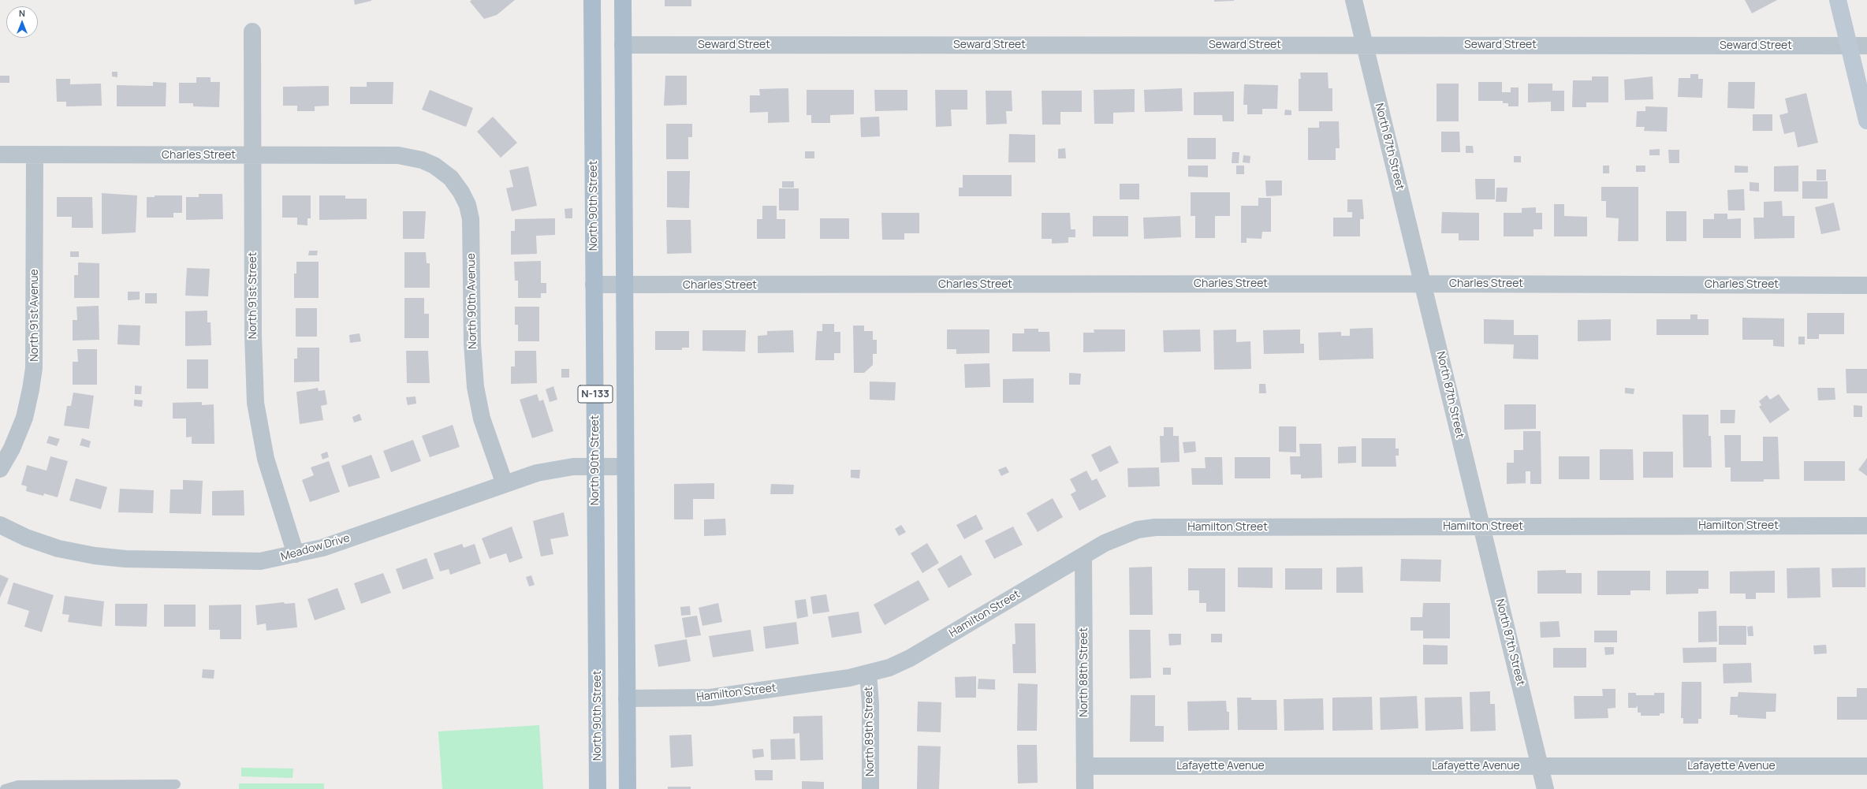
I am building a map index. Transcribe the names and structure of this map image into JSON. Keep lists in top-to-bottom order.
{
  "streets": {
    "main road": ["North 90th Street", "N-133"],
    "street": [
      "Seward Street",
      "North 87th Street",
      "Charles Street",
      "North 91st Street",
      "North 90th Avenue",
      "North 91st Avenue",
      "Hamilton Street",
      "Meadow Drive",
      "North 88th Street",
      "North 89th Street",
      "Lafayette Avenue"
    ]
  },
  "crossings": [
    ["Seward Street", "North 87th Street"],
    ["Seward Street", "N-133"],
    ["North 87th Street", "Charles Street"],
    ["North 87th Street", "Hamilton Street"],
    ["North 87th Street", "Lafayette Avenue"],
    ["Charles Street", "North 90th Street"],
    ["Charles Street", "North 91st Street"],
    ["Charles Street", "North 90th Avenue"],
    ["Charles Street", "North 91st Avenue"],
    ["Charles Street", "N-133"],
    ["North 90th Street", "Meadow Drive"],
    ["North 91st Street", "Meadow Drive"],
    ["North 90th Avenue", "Meadow Drive"],
    ["N-133", "Hamilton Street"],
    ["N-133", "Meadow Drive"],
    ["Hamilton Street", "North 88th Street"],
    ["Hamilton Street", "North 89th Street"],
    ["North 88th Street", "Lafayette Avenue"]
  ],
  "north": "top"
}
